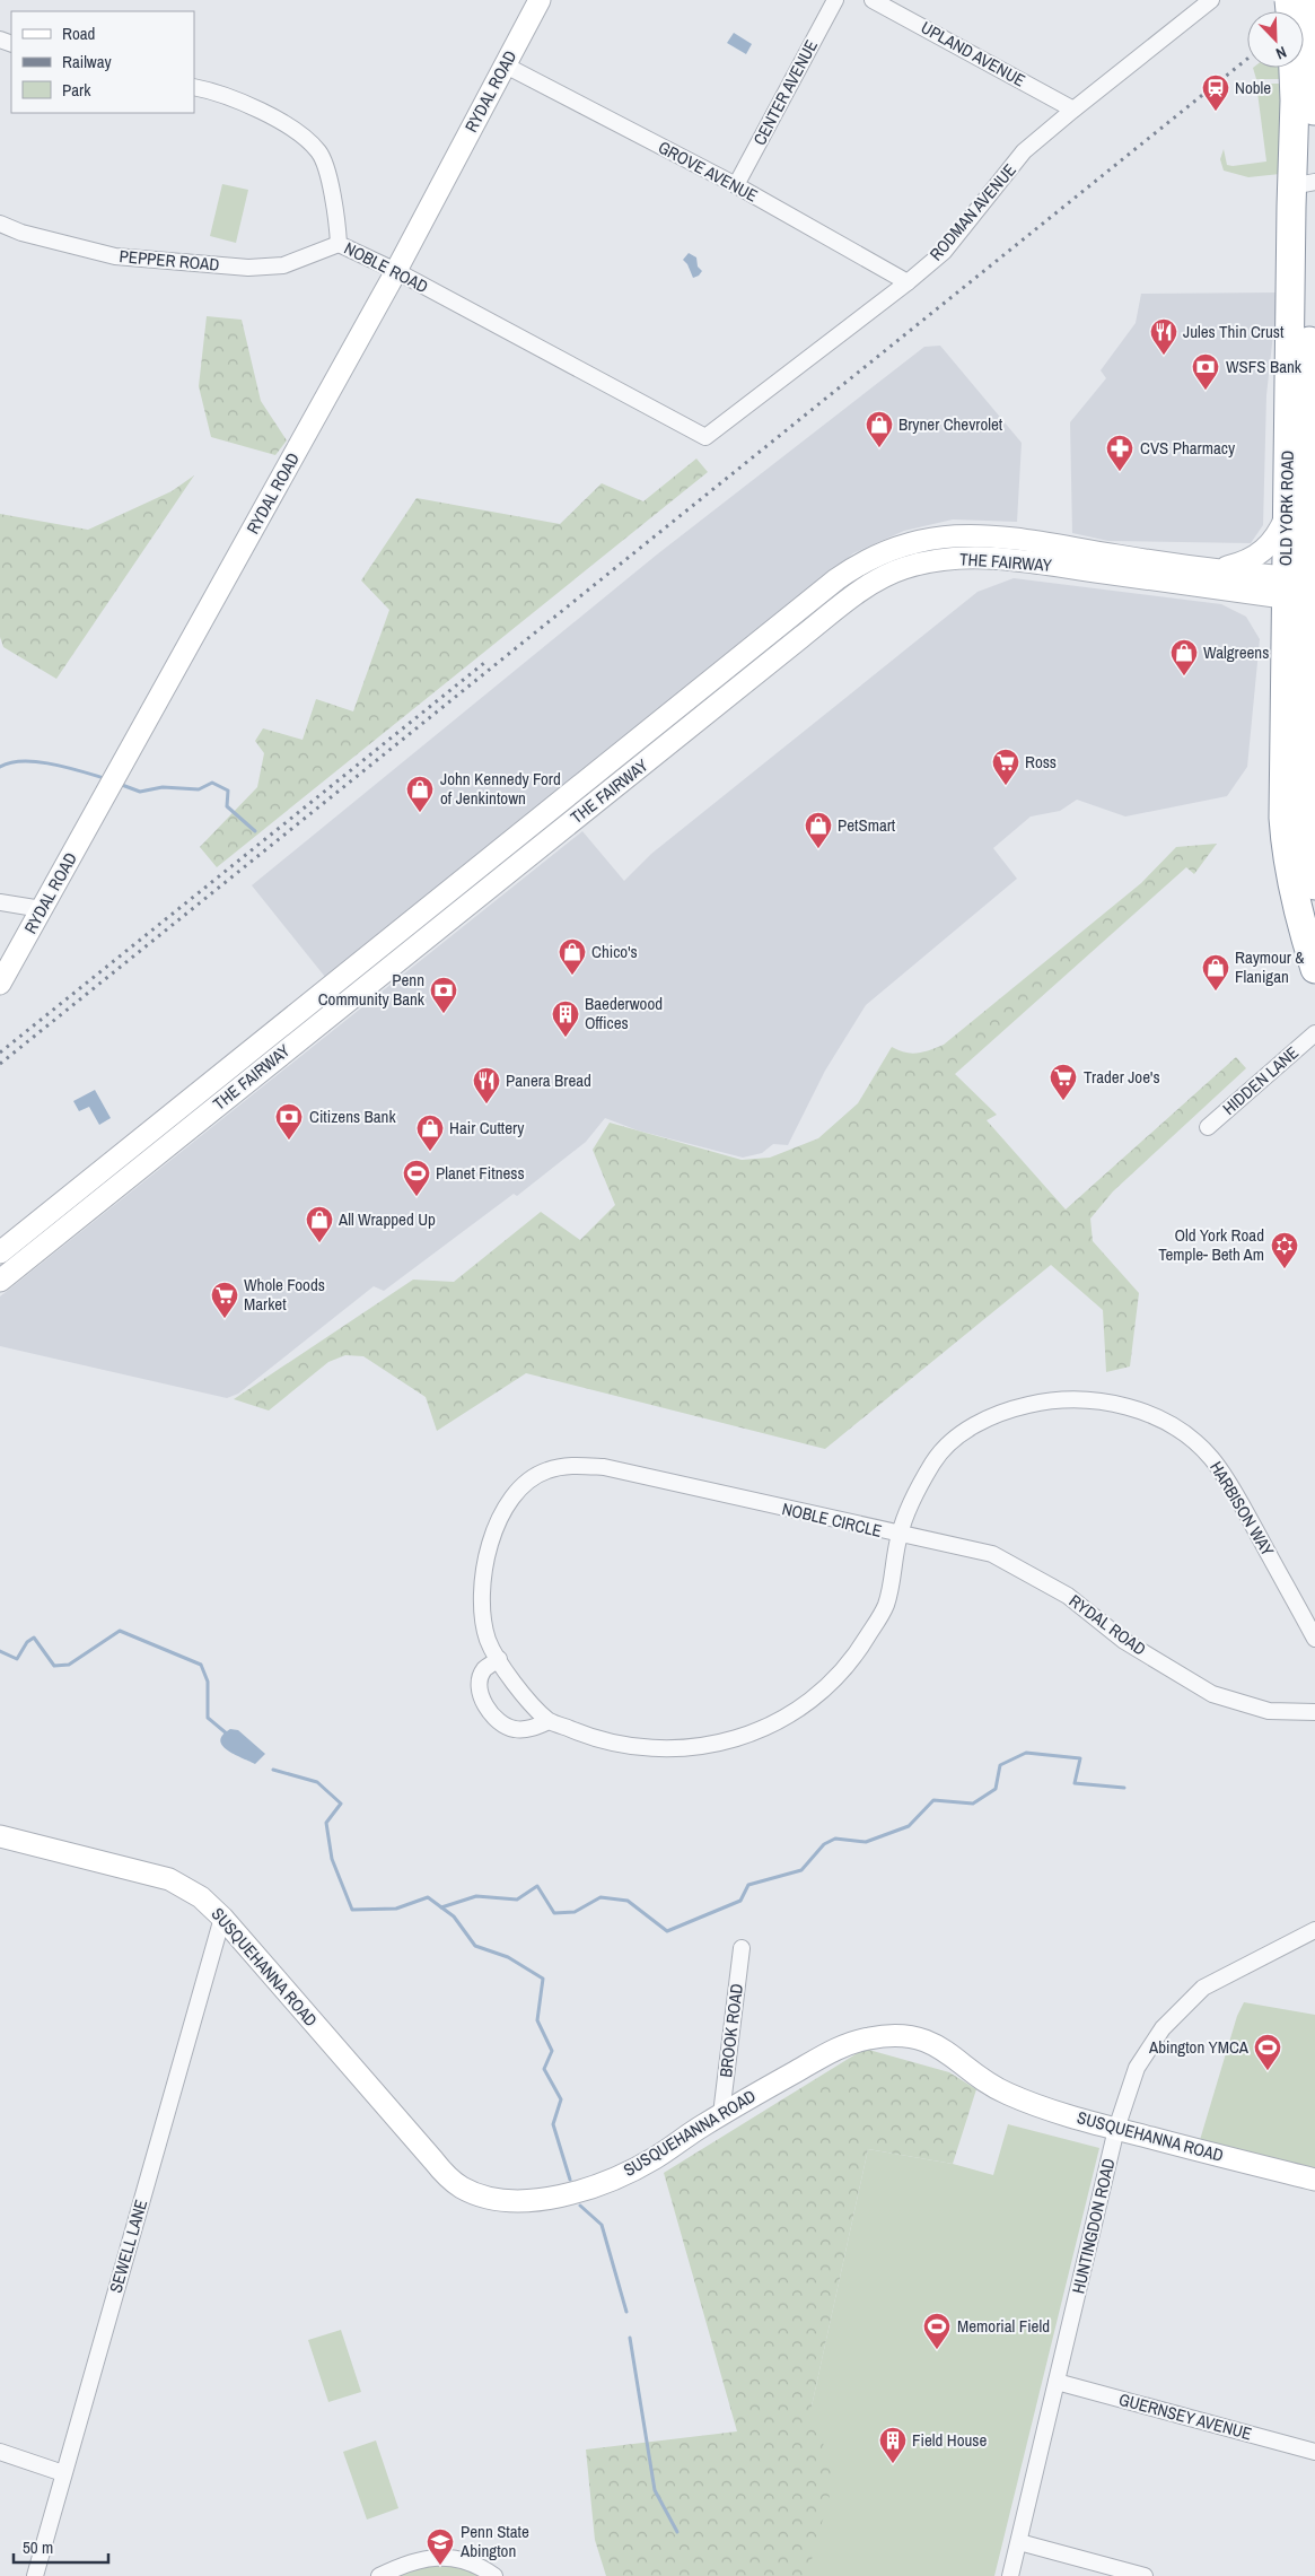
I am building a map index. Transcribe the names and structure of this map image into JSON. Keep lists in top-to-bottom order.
{
  "streets": {
    "highway": ["OLD YORK ROAD"],
    "main road": ["RYDAL ROAD", "THE FAIRWAY", "SUSQUEHANNA ROAD"],
    "street": [
      "UPLAND AVENUE",
      "CENTER AVENUE",
      "GROVE AVENUE",
      "RODMAN AVENUE",
      "PEPPER ROAD",
      "NOBLE ROAD",
      "HIDDEN LANE",
      "HARBISON WAY",
      "NOBLE CIRCLE",
      "BROOK ROAD",
      "HUNTINGDON ROAD",
      "SEWELL LANE",
      "GUERNSEY AVENUE"
    ]
  },
  "crossings": [
    ["UPLAND AVENUE", "RODMAN AVENUE"],
    ["RYDAL ROAD", "GROVE AVENUE"],
    ["RYDAL ROAD", "NOBLE ROAD"],
    ["RYDAL ROAD", "HARBISON WAY"],
    ["RYDAL ROAD", "NOBLE CIRCLE"],
    ["CENTER AVENUE", "GROVE AVENUE"],
    ["GROVE AVENUE", "RODMAN AVENUE"],
    ["RODMAN AVENUE", "NOBLE ROAD"],
    ["PEPPER ROAD", "NOBLE ROAD"],
    ["OLD YORK ROAD", "THE FAIRWAY"],
    ["HARBISON WAY", "NOBLE CIRCLE"],
    ["SUSQUEHANNA ROAD", "BROOK ROAD"],
    ["SUSQUEHANNA ROAD", "HUNTINGDON ROAD"],
    ["SUSQUEHANNA ROAD", "SEWELL LANE"],
    ["HUNTINGDON ROAD", "GUERNSEY AVENUE"]
  ],
  "places": {
    "station": ["Noble"],
    "restaurant": ["Jules Thin Crust", "Panera Bread"],
    "bank": ["WSFS Bank", "Penn Community Bank", "Citizens Bank"],
    "shop": [
      "Bryner Chevrolet",
      "Walgreens",
      "John Kennedy Ford of Jenkintown",
      "PetSmart",
      "Chico's",
      "Raymour & Flanigan",
      "Hair Cuttery",
      "All Wrapped Up"
    ],
    "pharmacy": ["CVS Pharmacy"],
    "supermarket": ["Ross", "Trader Joe's", "Whole Foods Market"],
    "building": ["Baederwood Offices", "Field House"],
    "sports": ["Planet Fitness", "Abington YMCA", "Memorial Field"],
    "synagogue": ["Old York Road Temple- Beth Am"],
    "school or university": ["Penn State Abington"]
  },
  "legend": ["Road", "Railway", "Park"],
  "scale_bar": "50 m",
  "north": "bottom right"
}
